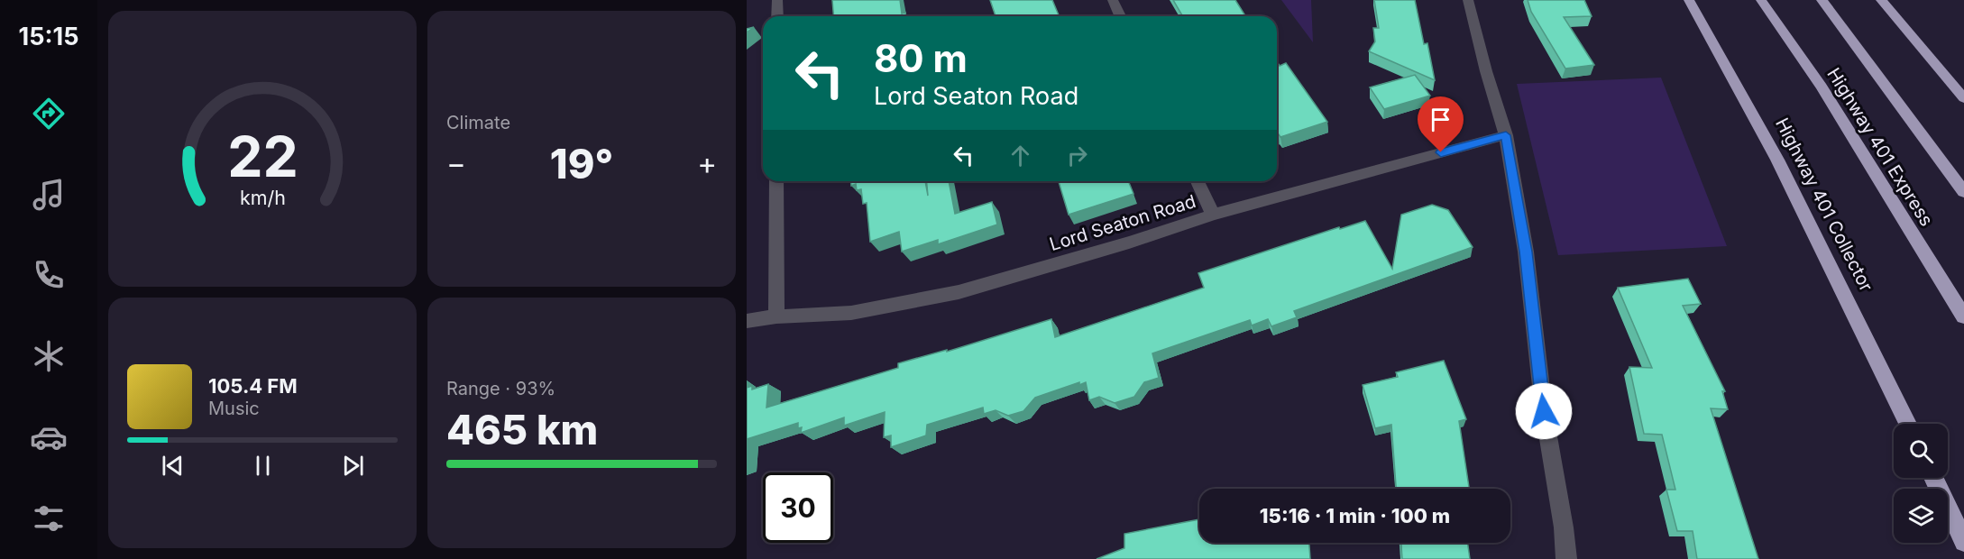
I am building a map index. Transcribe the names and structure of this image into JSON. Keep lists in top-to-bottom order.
{
  "streets": {
    "highway": ["Highway 401 Express", "Highway 401 Collector"],
    "street": ["Lord Seaton Road"]
  },
  "page": {
    "tabs": "15:15",
    "tile": [
      "Climate",
      ["Range · 93%", "465 km"]
    ],
    "turn": ["80 m", "Lord Seaton Road"],
    "heat": ["−", "19°", "+"],
    "song": ["105.4 FM", "Music"],
    "limit": "30",
    "trip": "15:16 · 1 min · 100 m",
    "gauge": ["22", "km/h"]
  }
}
